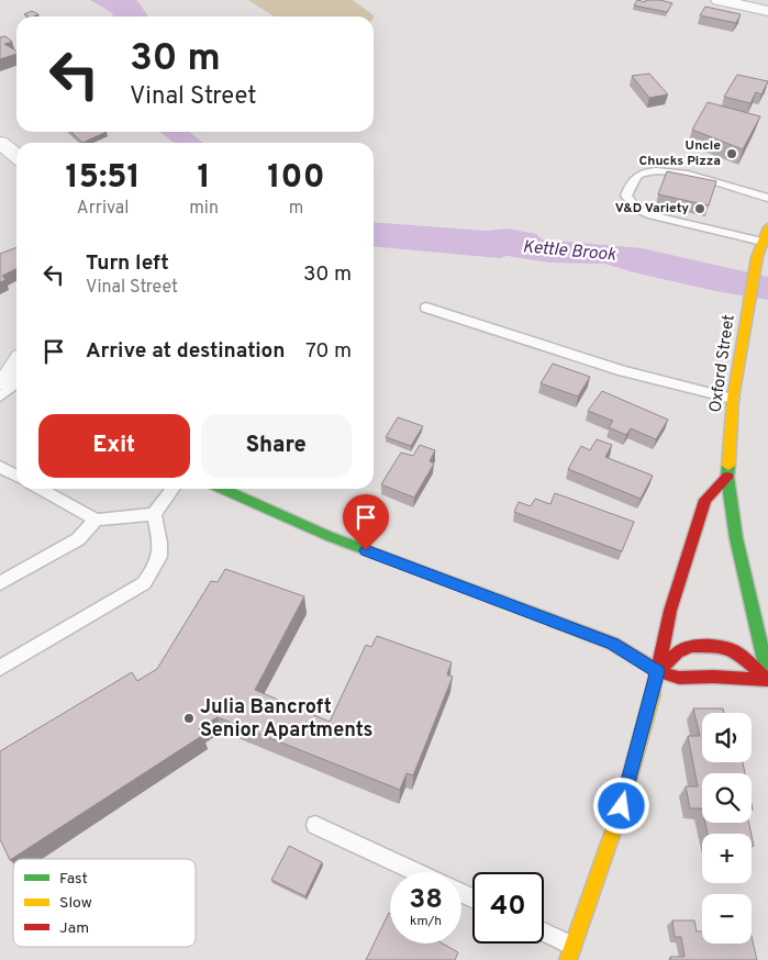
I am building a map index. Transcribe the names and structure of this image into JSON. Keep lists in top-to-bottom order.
{
  "streets": {
    "street": ["Oxford Street"]
  },
  "water": ["Kettle Brook"],
  "places": ["Uncle Chucks Pizza", "V&D Variety", "Julia Bancroft Senior Apartments"],
  "legend": ["Fast", "Slow", "Jam"],
  "page": {
    "turn": ["30 m", "Vinal Street"],
    "eta": [
      "15:51",
      "Arrival",
      "1",
      "min",
      "100",
      "m"
    ],
    "list": [
      {
        "name": "Turn left",
        "note": "Vinal Street",
        "value": "30 m"
      },
      {
        "name": "Arrive at destination",
        "value": "70 m"
      }
    ],
    "buttons": ["Exit", "Share"],
    "map_buttons": ["+", "−"],
    "speed": "38 km/h",
    "limit": "40"
  }
}
